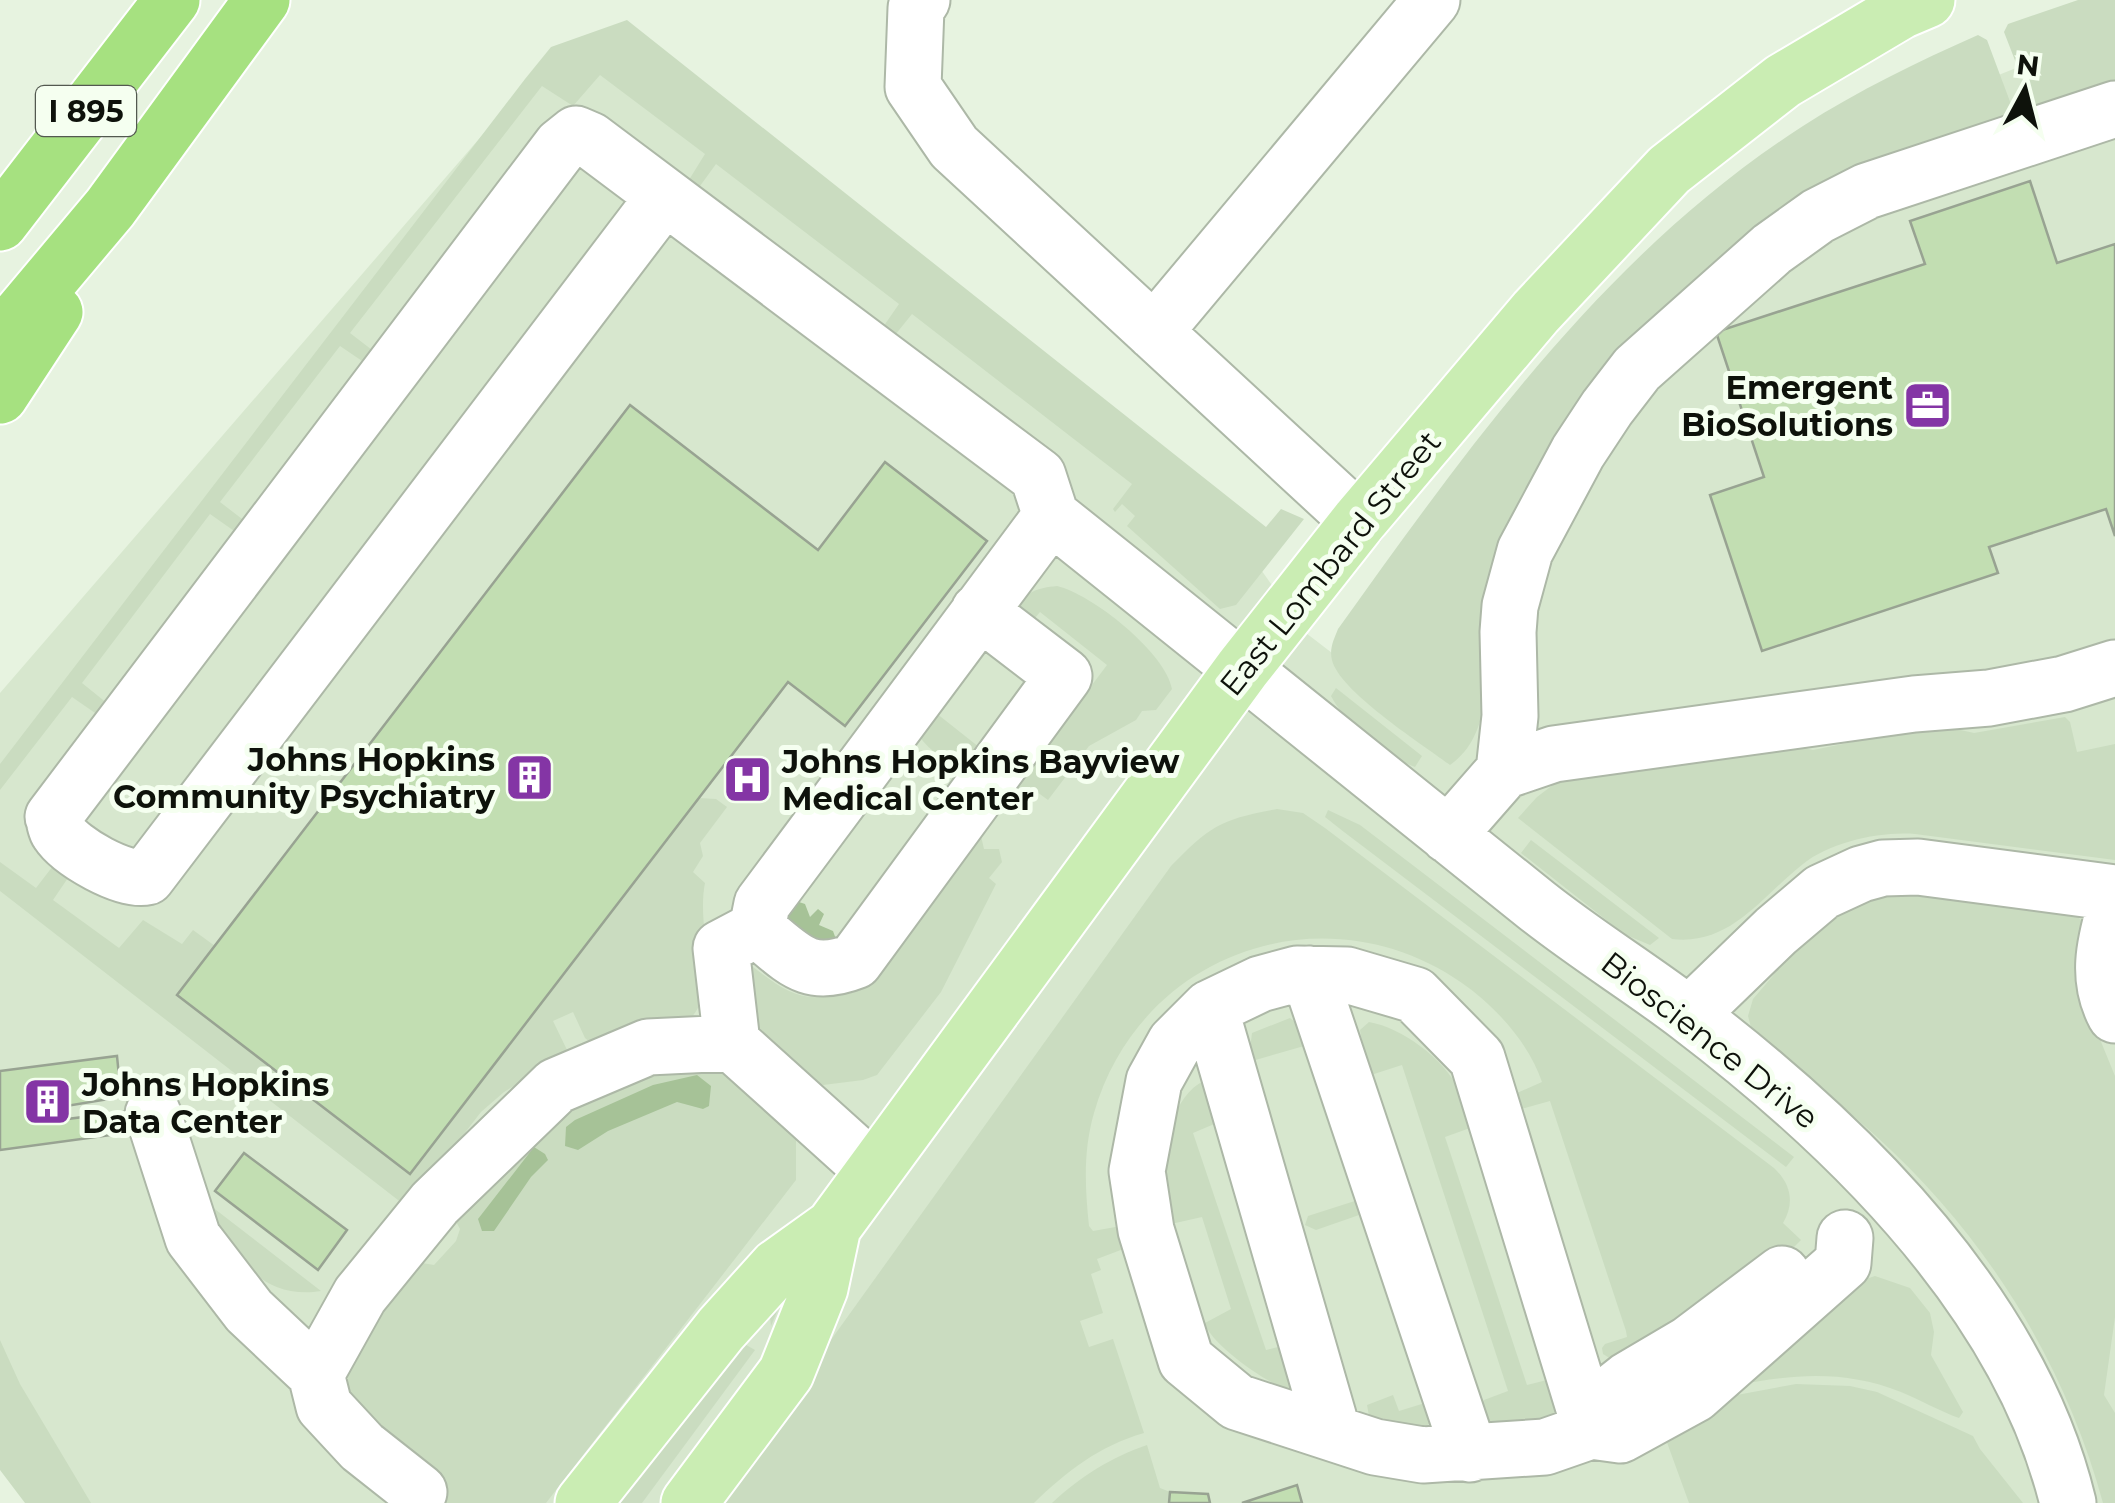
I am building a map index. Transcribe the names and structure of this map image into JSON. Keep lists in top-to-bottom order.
{
  "streets": {
    "highway": ["I 895"],
    "main road": ["East Lombard Street"],
    "street": ["Bioscience Drive"]
  },
  "crossings": [
    ["East Lombard Street", "Bioscience Drive"]
  ],
  "places": {
    "office": ["Emergent BioSolutions"],
    "building": ["Johns Hopkins Community Psychiatry", "Johns Hopkins Data Center"],
    "hospital": ["Johns Hopkins Bayview Medical Center"]
  },
  "north": "top"
}
